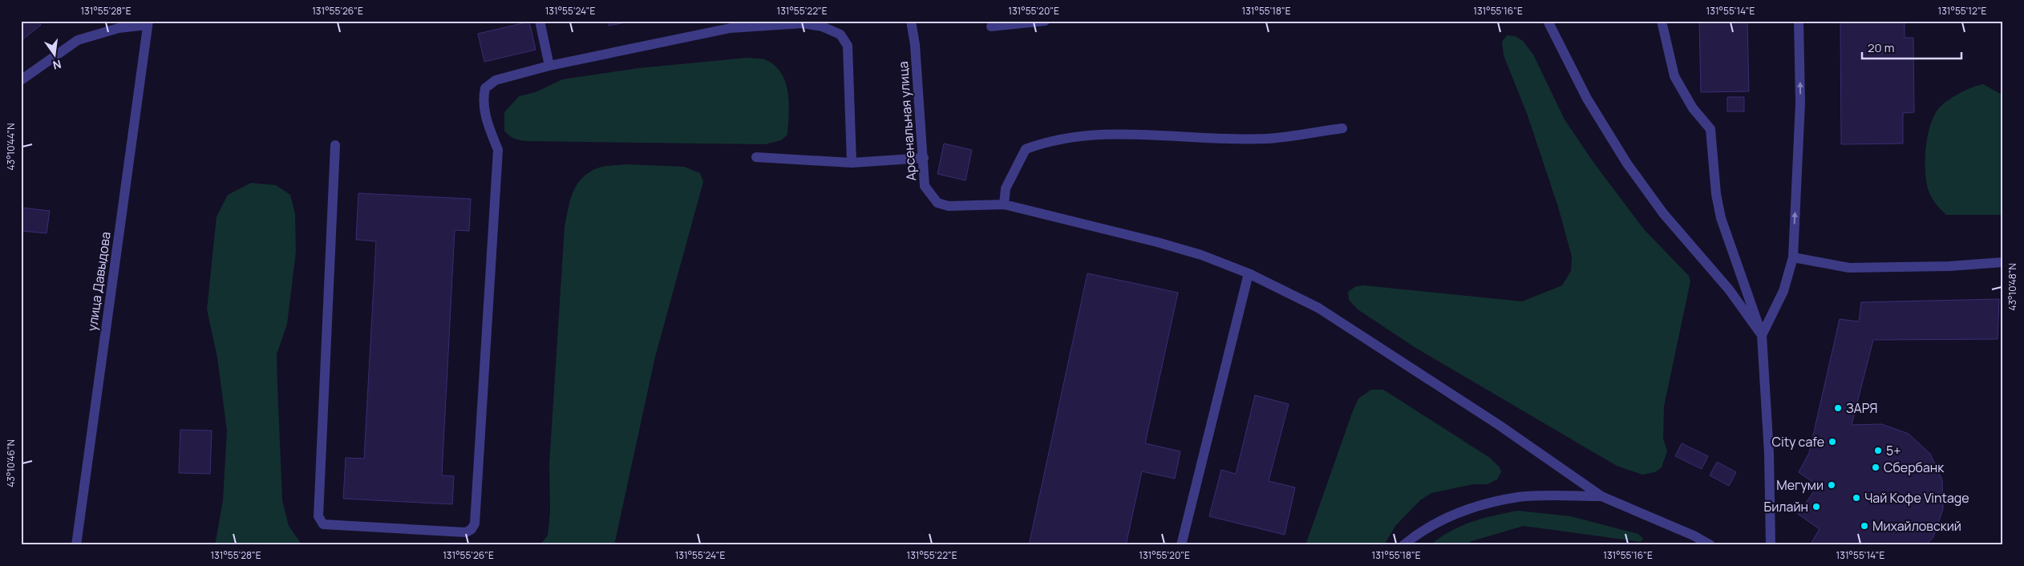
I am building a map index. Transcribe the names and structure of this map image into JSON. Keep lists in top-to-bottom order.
{
  "streets": {
    "street": ["Арсенальная улица", "улица Давыдова"]
  },
  "places": [
    "ЗАРЯ",
    "City cafe",
    "5+",
    "Сбербанк",
    "Мегуми",
    "Чай Кофе Vintage",
    "Билайн",
    "Михайловский"
  ],
  "scale_bar": "20 m",
  "north": "bottom",
  "coordinates": [
    "131°55'28\"E",
    "131°55'26\"E",
    "131°55'24\"E",
    "131°55'22\"E",
    "131°55'20\"E",
    "131°55'18\"E",
    "131°55'16\"E",
    "131°55'14\"E",
    "131°55'12\"E",
    "43°10'44\"N",
    "43°10'48\"N",
    "43°10'46\"N"
  ]
}
